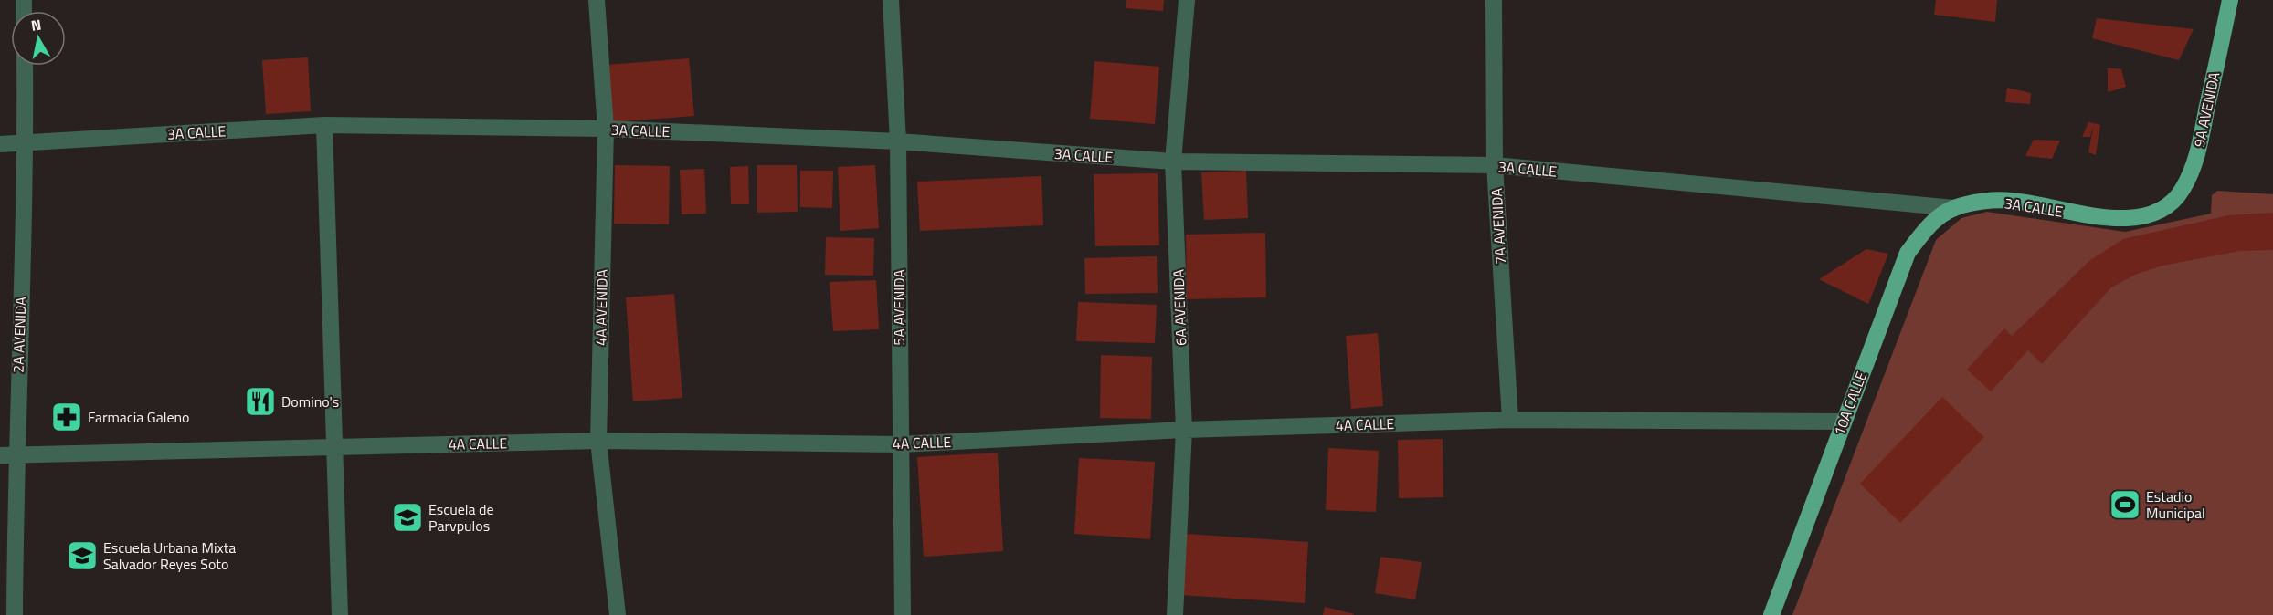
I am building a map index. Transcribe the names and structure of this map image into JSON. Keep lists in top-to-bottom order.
{
  "streets": {
    "main road": ["9A AVENIDA", "3A CALLE", "10A CALLE"],
    "street": [
      "7A AVENIDA",
      "4A AVENIDA",
      "5A AVENIDA",
      "6A AVENIDA",
      "2A AVENIDA",
      "4A CALLE"
    ]
  },
  "crossings": [
    ["9A AVENIDA", "3A CALLE"],
    ["3A CALLE", "7A AVENIDA"],
    ["3A CALLE", "4A AVENIDA"],
    ["3A CALLE", "5A AVENIDA"],
    ["3A CALLE", "6A AVENIDA"],
    ["3A CALLE", "2A AVENIDA"],
    ["3A CALLE", "10A CALLE"],
    ["7A AVENIDA", "4A CALLE"],
    ["4A AVENIDA", "4A CALLE"],
    ["5A AVENIDA", "4A CALLE"],
    ["6A AVENIDA", "4A CALLE"],
    ["2A AVENIDA", "4A CALLE"],
    ["10A CALLE", "4A CALLE"]
  ],
  "places": {
    "restaurant": ["Domino's"],
    "pharmacy": ["Farmacia Galeno"],
    "sports": ["Estadio Municipal"],
    "school or university": ["Escuela de Parvpulos", "Escuela Urbana Mixta Salvador Reyes Soto"]
  },
  "north": "top"
}
